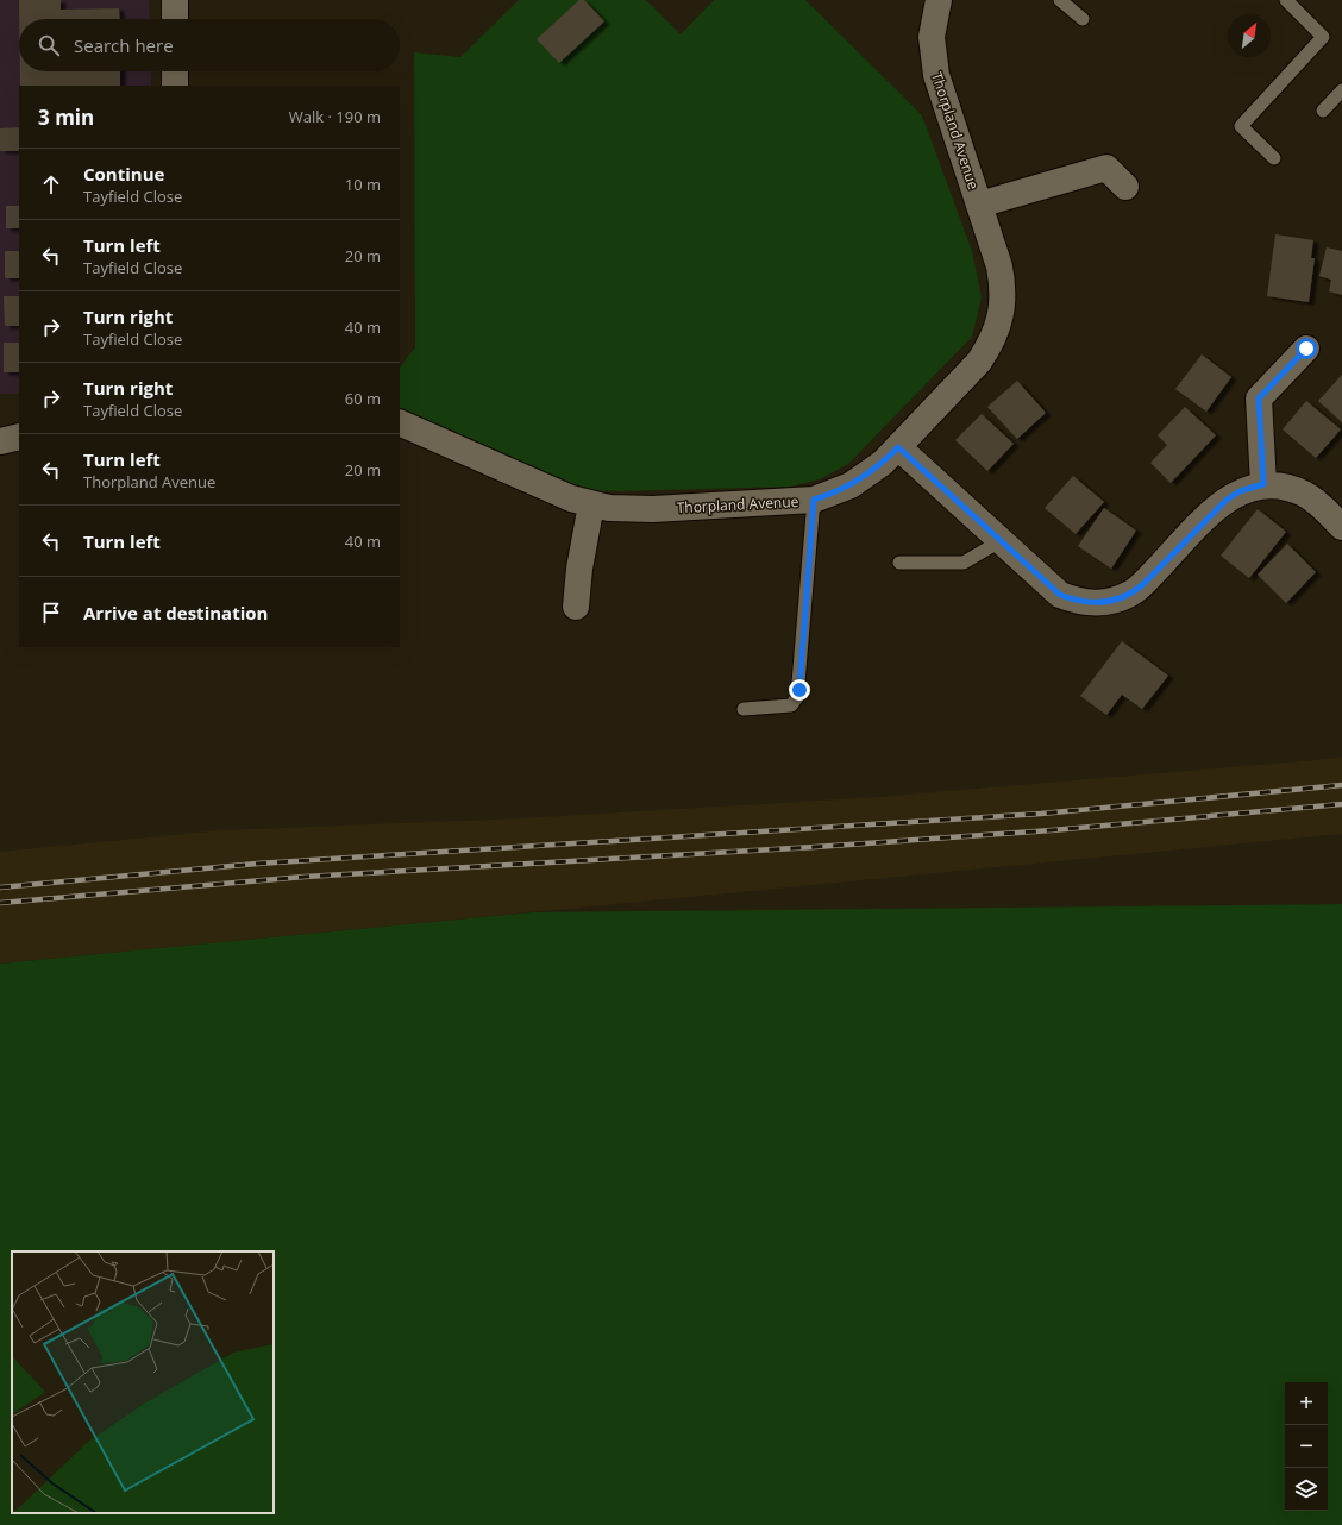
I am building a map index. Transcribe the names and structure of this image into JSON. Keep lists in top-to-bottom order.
{
  "streets": {
    "street": ["Thorpland Avenue"]
  },
  "north": "top right",
  "page": {
    "search": "Search here",
    "heading": ["3 min", "Walk · 190 m"],
    "list": [
      ["Continue", "Tayfield Close", "10 m"],
      ["Turn left", "Tayfield Close", "20 m"],
      ["Turn right", "Tayfield Close", "40 m"],
      ["Turn right", "Tayfield Close", "60 m"],
      ["Turn left", "Thorpland Avenue", "20 m"],
      ["Turn left", "40 m"],
      "Arrive at destination"
    ],
    "map_buttons": ["+", "−"]
  }
}
